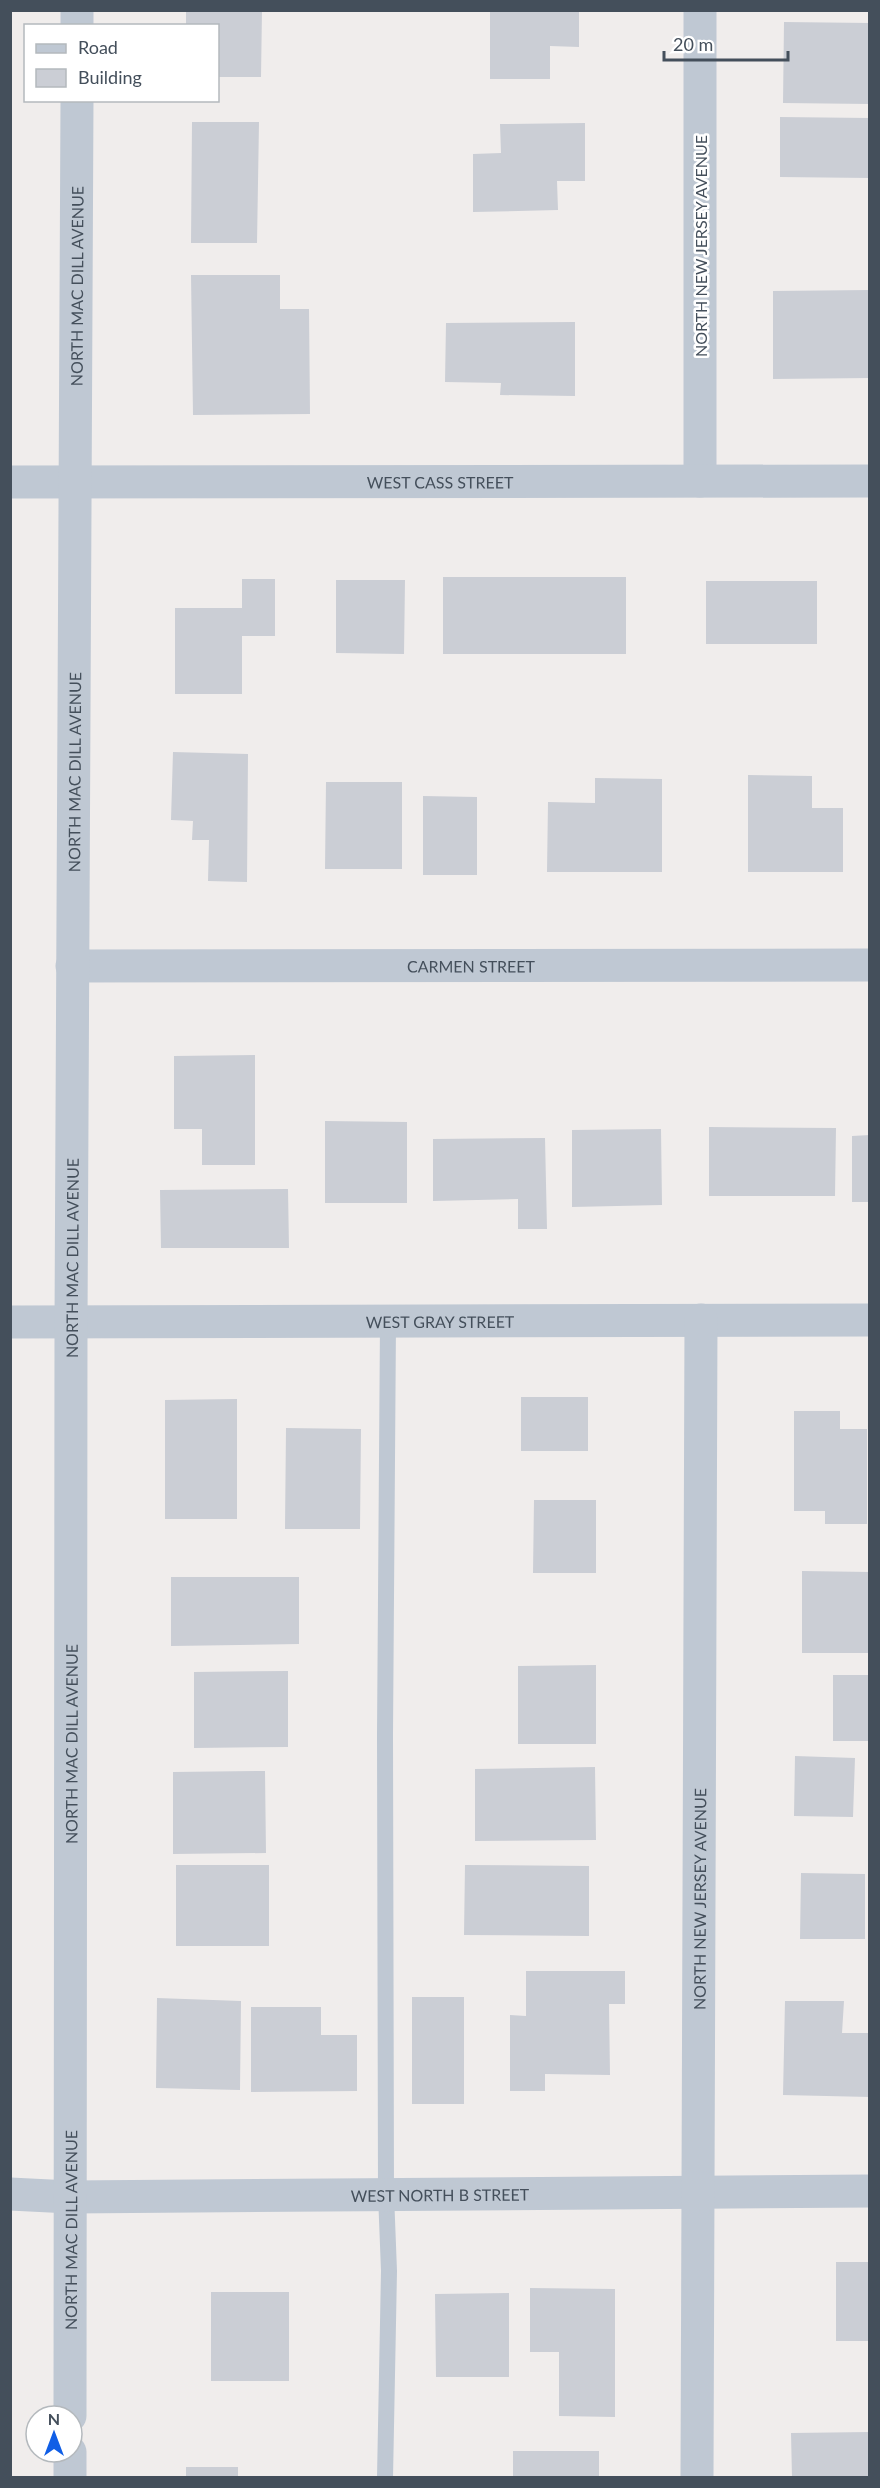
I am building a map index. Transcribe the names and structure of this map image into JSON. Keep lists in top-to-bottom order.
{
  "streets": {
    "street": [
      "NORTH NEW JERSEY AVENUE",
      "NORTH MAC DILL AVENUE",
      "WEST CASS STREET",
      "CARMEN STREET",
      "WEST GRAY STREET",
      "WEST NORTH B STREET"
    ]
  },
  "crossings": [
    ["NORTH NEW JERSEY AVENUE", "WEST CASS STREET"],
    ["NORTH NEW JERSEY AVENUE", "WEST GRAY STREET"],
    ["NORTH NEW JERSEY AVENUE", "WEST NORTH B STREET"],
    ["NORTH MAC DILL AVENUE", "WEST CASS STREET"],
    ["NORTH MAC DILL AVENUE", "CARMEN STREET"],
    ["NORTH MAC DILL AVENUE", "WEST GRAY STREET"],
    ["NORTH MAC DILL AVENUE", "WEST NORTH B STREET"]
  ],
  "legend": ["Road", "Building"],
  "scale_bar": "20 m",
  "north": "top"
}
